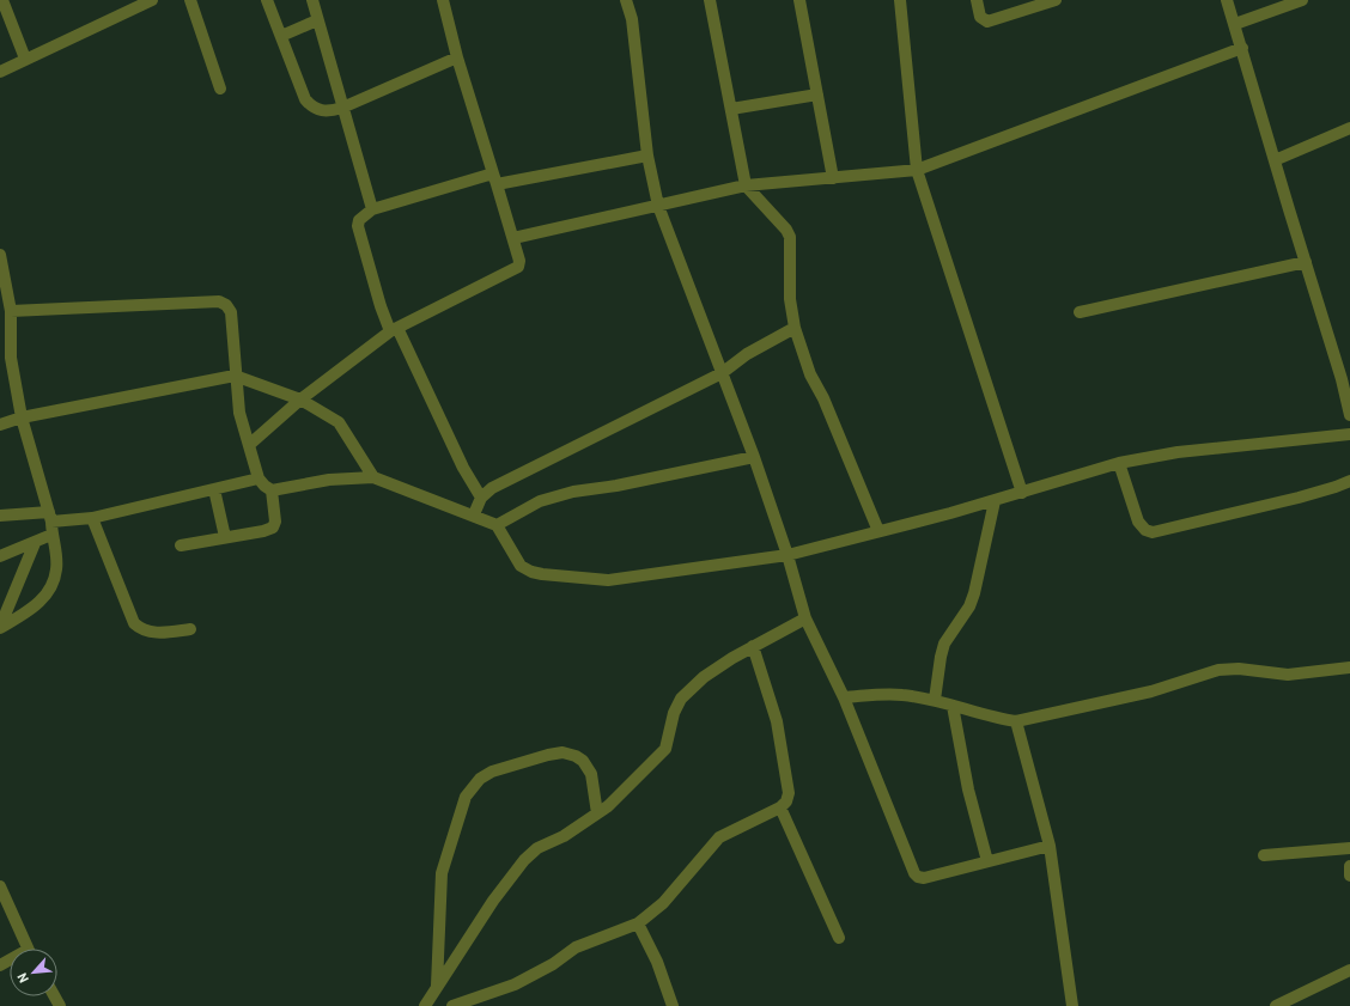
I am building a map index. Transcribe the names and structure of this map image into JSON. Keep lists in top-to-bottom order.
{
  "north": "bottom left"
}
